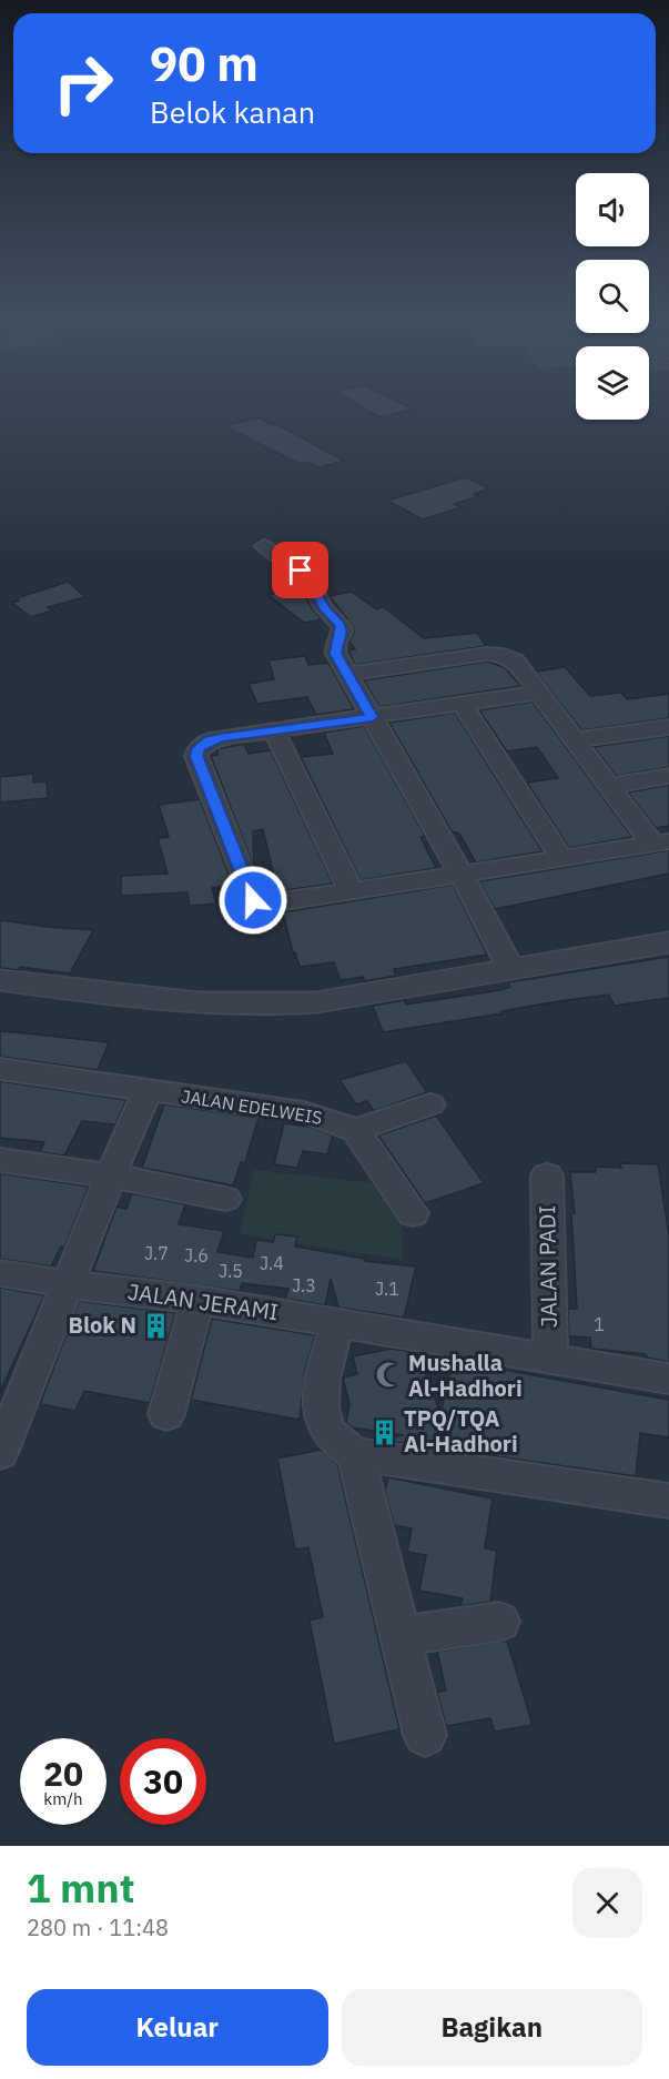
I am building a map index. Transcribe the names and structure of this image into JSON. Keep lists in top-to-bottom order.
{
  "streets": {
    "street": ["JALAN EDELWEIS", "JALAN PADI", "JALAN JERAMI"]
  },
  "crossings": [
    ["JALAN PADI", "JALAN JERAMI"]
  ],
  "places": {
    "building": ["Blok N", "TPQ/TQA Al-Hadhori"],
    "mosque": ["Mushalla Al-Hadhori"]
  },
  "house_numbers": [
    "J.7",
    "J.6",
    "J.4",
    "J.5",
    "J.3",
    "J.1",
    "1"
  ],
  "page": {
    "turn": ["90 m", "Belok kanan"],
    "speed": "20 km/h",
    "limit": "30",
    "heading": ["1 mnt", "280 m · 11:48"],
    "buttons": ["Keluar", "Bagikan"]
  }
}
